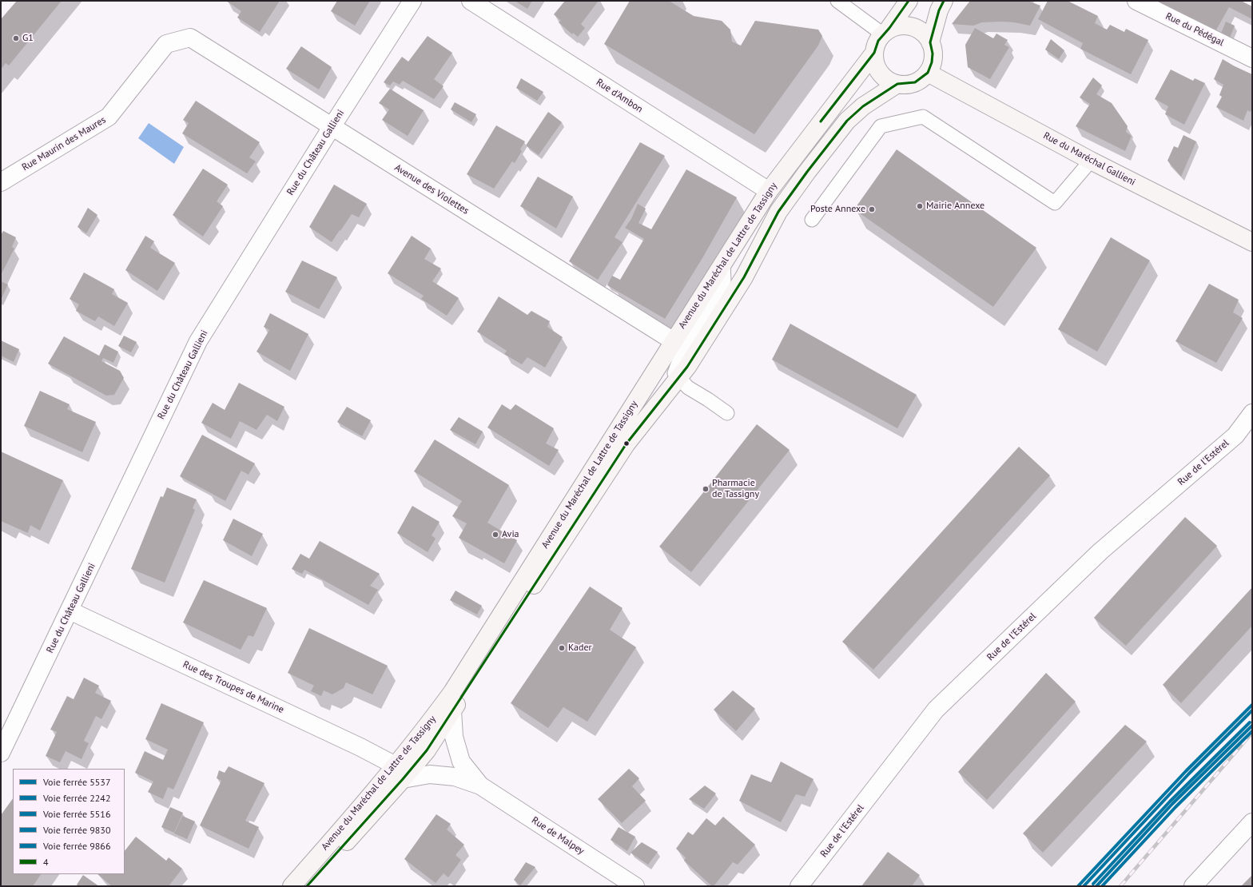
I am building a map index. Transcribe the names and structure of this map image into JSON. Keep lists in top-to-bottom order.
{
  "streets": {
    "main road": ["Rue du Maréchal Gallieni", "Avenue du Maréchal de Lattre de Tassigny"],
    "street": [
      "Rue du Pédégal",
      "Rue d'Ambon",
      "Rue Maurin des Maures",
      "Rue du Château Gallieni",
      "Avenue des Violettes",
      "Rue de l'Estérel",
      "Rue des Troupes de Marine",
      "Rue de Malpey"
    ]
  },
  "crossings": [
    ["Rue d'Ambon", "Avenue du Maréchal de Lattre de Tassigny"],
    ["Rue Maurin des Maures", "Avenue des Violettes"],
    ["Rue du Château Gallieni", "Avenue des Violettes"],
    ["Rue du Château Gallieni", "Rue des Troupes de Marine"],
    ["Rue du Maréchal Gallieni", "Avenue du Maréchal de Lattre de Tassigny"],
    ["Avenue des Violettes", "Avenue du Maréchal de Lattre de Tassigny"],
    ["Avenue du Maréchal de Lattre de Tassigny", "Rue des Troupes de Marine"],
    ["Avenue du Maréchal de Lattre de Tassigny", "Rue de Malpey"],
    ["Rue des Troupes de Marine", "Rue de Malpey"]
  ],
  "places": [
    "G1",
    "Mairie Annexe",
    "Poste Annexe",
    "Pharmacie de Tassigny",
    "Avia",
    "Kader"
  ],
  "lines": [
    "transit line 4",
    "rail line 5537",
    "rail line 9830",
    "rail line 9866",
    "rail line 2242",
    "rail line 5516"
  ],
  "legend": [
    "Voie ferrée 5537",
    "Voie ferrée 2242",
    "Voie ferrée 5516",
    "Voie ferrée 9830",
    "Voie ferrée 9866",
    "4"
  ]
}
